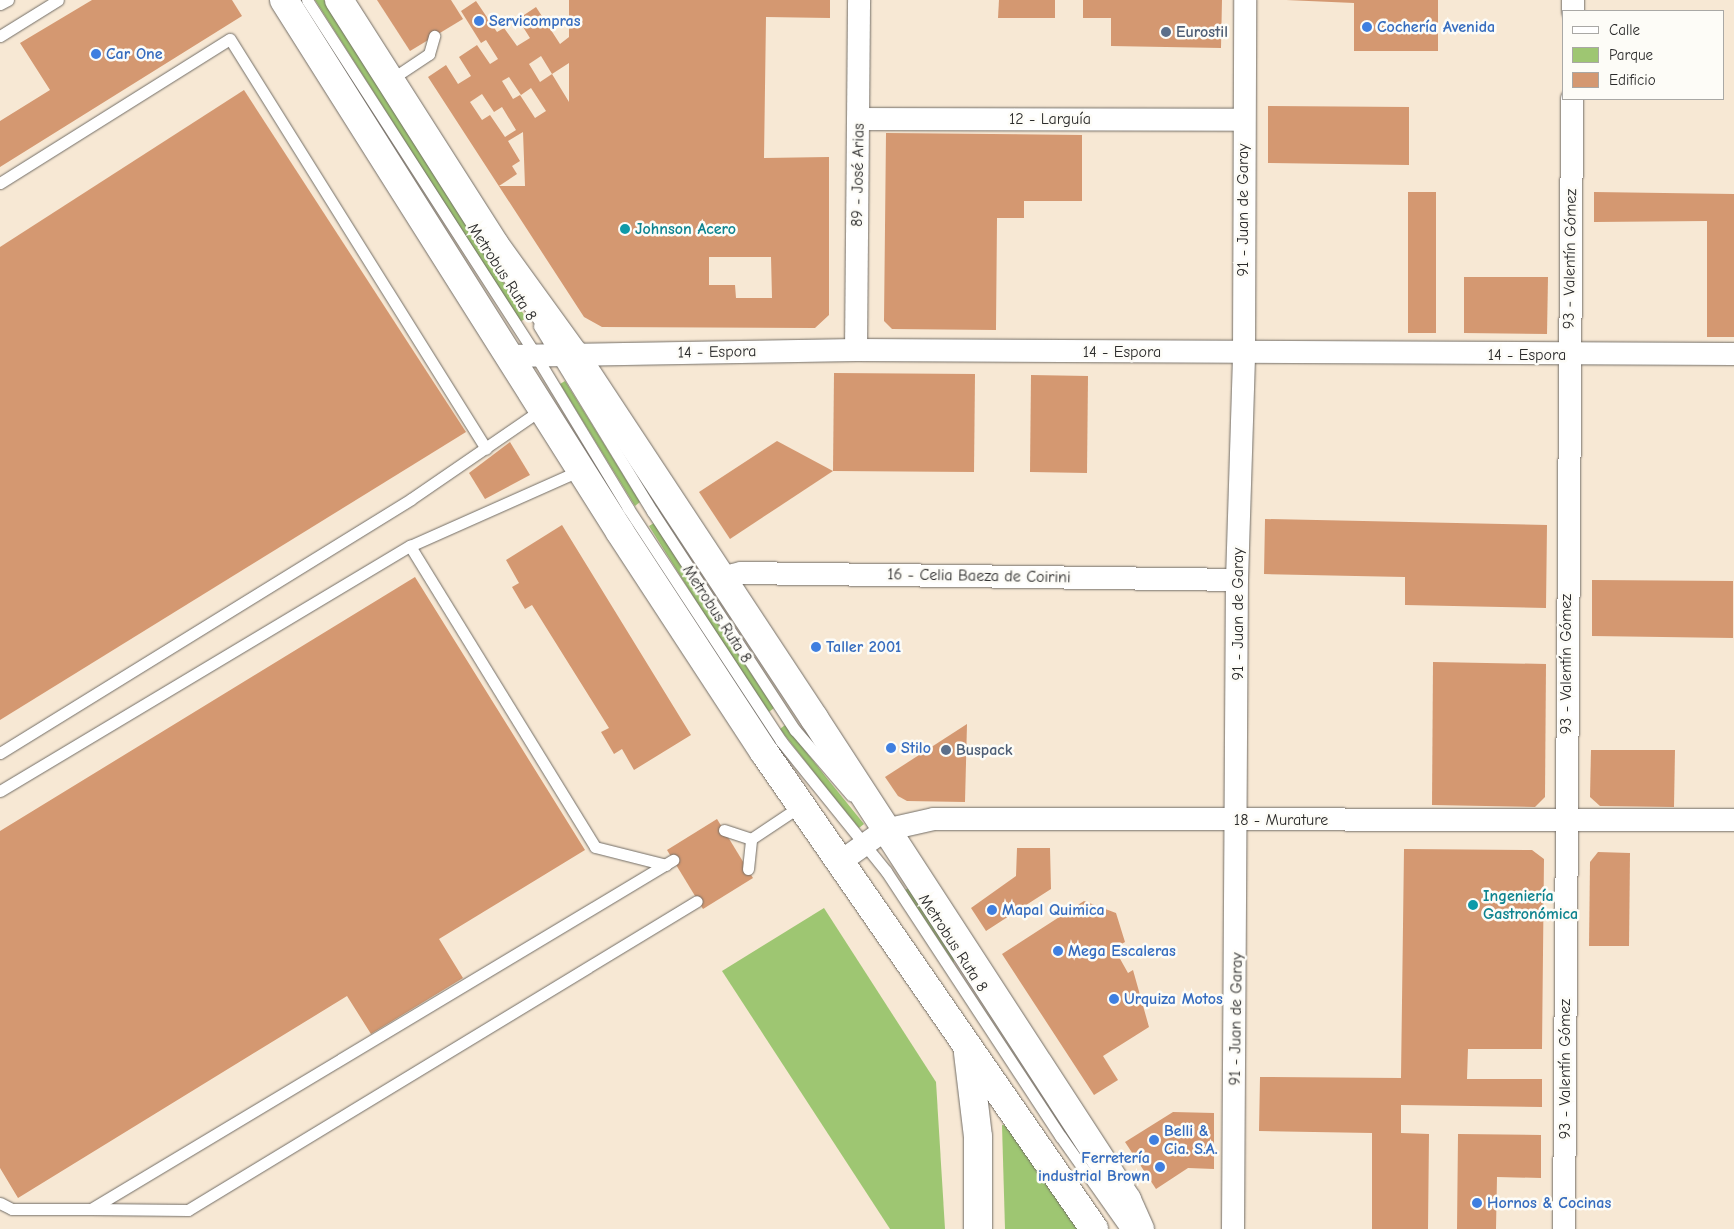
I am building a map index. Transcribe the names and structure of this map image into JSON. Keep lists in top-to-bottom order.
{
  "streets": {
    "street": [
      "12 - Larguía",
      "89 - José Arias",
      "91 - Juan de Garay",
      "93 - Valentín Gómez",
      "14 - Espora",
      "16 - Celia Baeza de Coirini",
      "18 - Murature"
    ],
    "lane": ["Metrobus Ruta 8"]
  },
  "crossings": [
    ["12 - Larguía", "89 - José Arias"],
    ["12 - Larguía", "91 - Juan de Garay"],
    ["89 - José Arias", "14 - Espora"],
    ["91 - Juan de Garay", "14 - Espora"],
    ["91 - Juan de Garay", "16 - Celia Baeza de Coirini"],
    ["91 - Juan de Garay", "18 - Murature"],
    ["93 - Valentín Gómez", "14 - Espora"],
    ["93 - Valentín Gómez", "18 - Murature"],
    ["Metrobus Ruta 8", "14 - Espora"],
    ["Metrobus Ruta 8", "18 - Murature"]
  ],
  "places": [
    "Servicompras",
    "Cochería Avenida",
    "Eurostil",
    "Car One",
    "Johnson Acero",
    "Taller 2001",
    "Stilo",
    "Buspack",
    "Ingeniería Gastronómica",
    "Mapal Quimica",
    "Mega Escaleras",
    "Urquiza Motos",
    "Belli & Cia. S.A.",
    "Ferretería industrial Brown",
    "Hornos & Cocinas"
  ],
  "legend": ["Calle", "Parque", "Edificio"]
}
